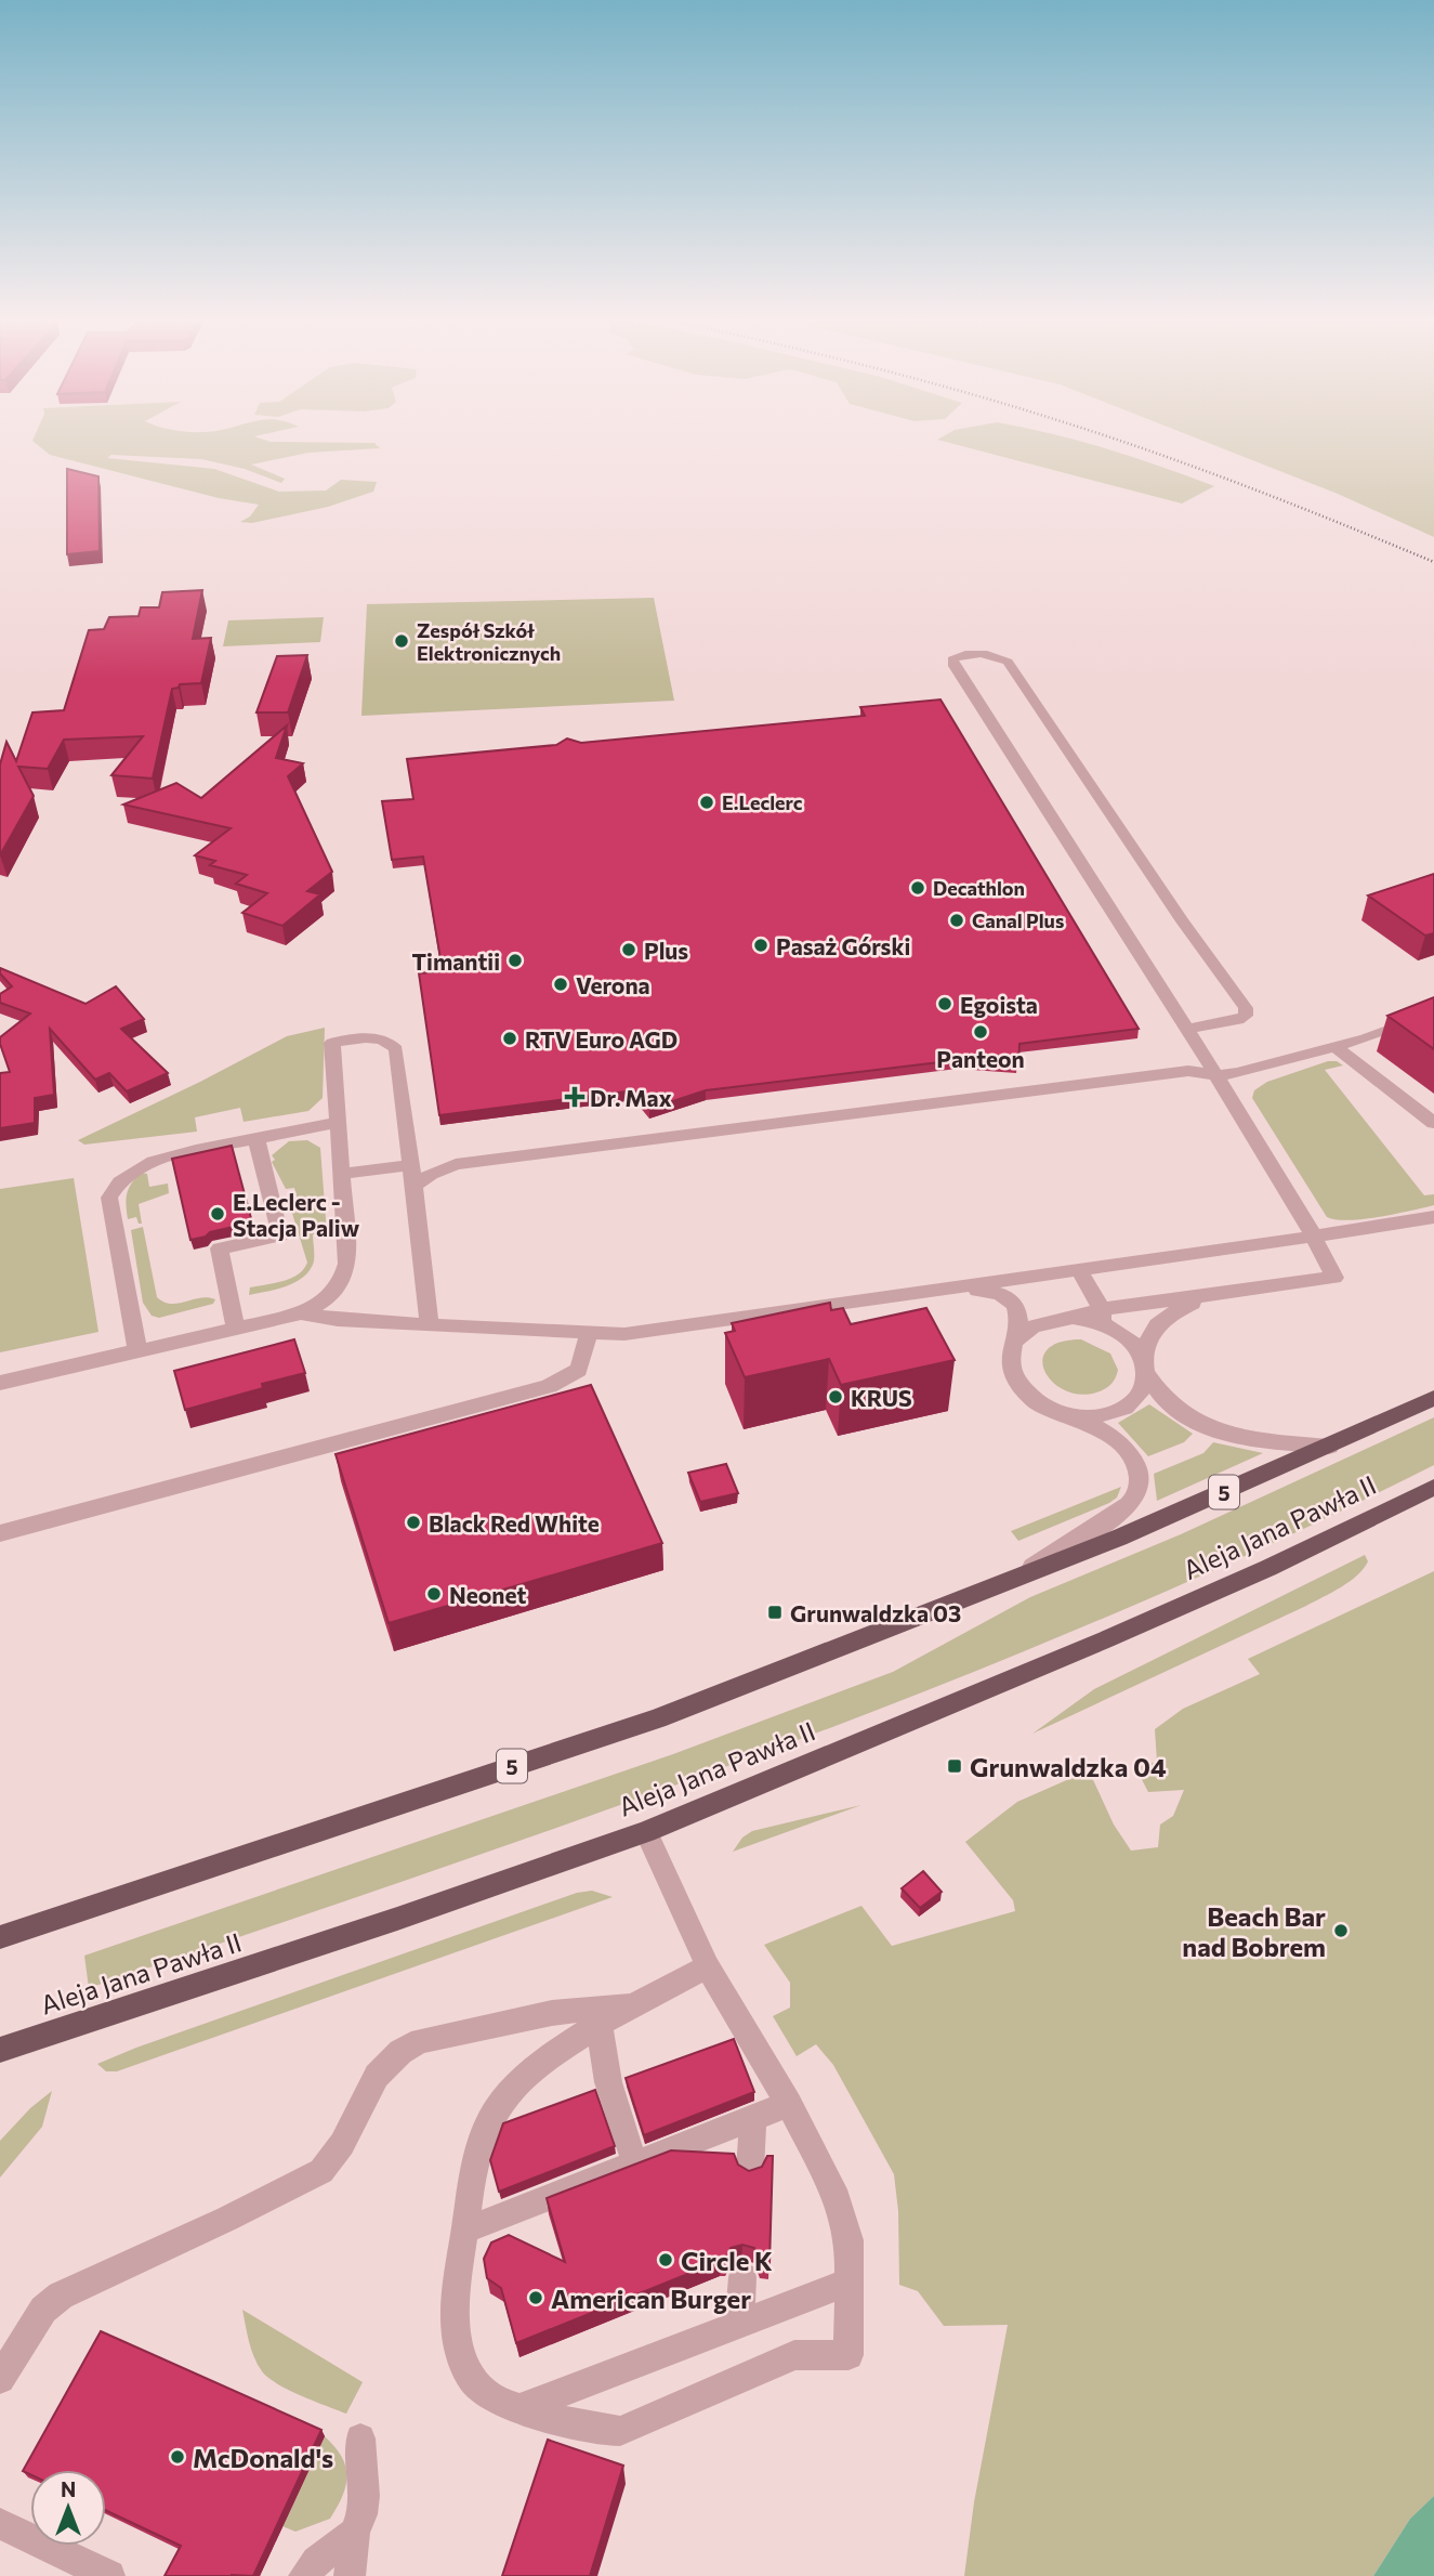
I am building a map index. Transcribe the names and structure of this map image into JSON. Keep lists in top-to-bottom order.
{
  "streets": {
    "main road": ["5", "Aleja Jana Pawła II"]
  },
  "places": {
    "other": [
      "Zespół Szkół Elektronicznych",
      "E.Leclerc",
      "Decathlon",
      "Canal Plus",
      "Pasaż Górski",
      "Plus",
      "Timantii",
      "Verona",
      "Egoista",
      "Panteon",
      "RTV Euro AGD",
      "E.Leclerc - Stacja Paliw",
      "KRUS",
      "Black Red White",
      "Neonet",
      "Beach Bar nad Bobrem",
      "Circle K",
      "American Burger",
      "McDonald's"
    ],
    "health": ["Dr. Max"],
    "transit": ["Grunwaldzka 03", "Grunwaldzka 04"]
  },
  "north": "top"
}
